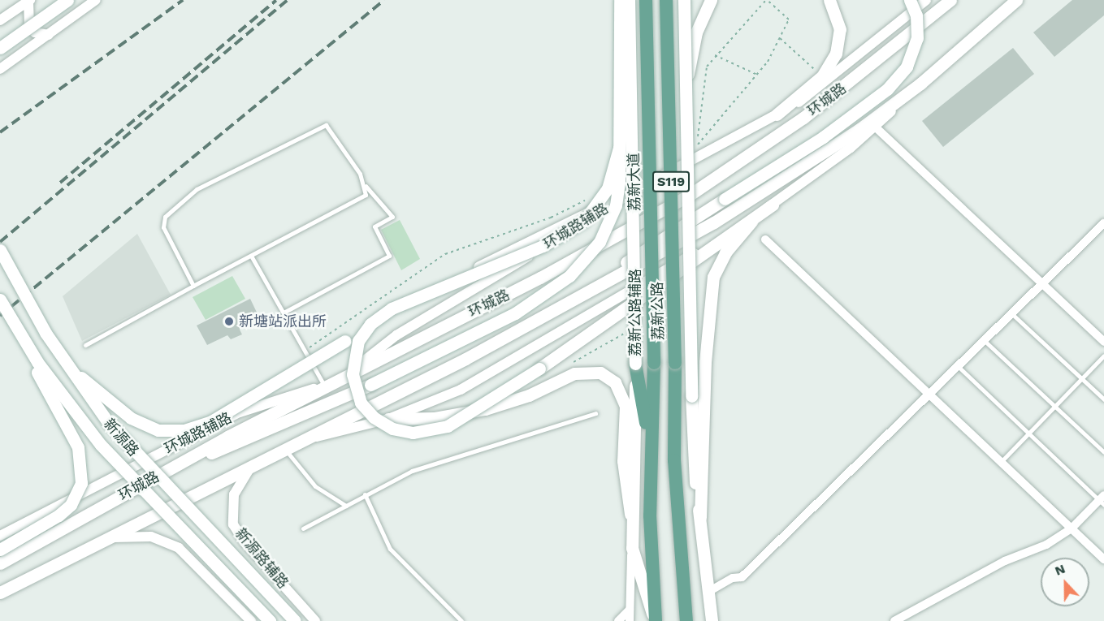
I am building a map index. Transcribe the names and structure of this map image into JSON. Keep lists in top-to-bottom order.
{
  "streets": {
    "main road": [
      "环城路",
      "荔新大道",
      "S119",
      "荔新公路",
      "荔新公路辅路",
      "新源路"
    ],
    "street": ["环城路辅路", "新源路辅路"]
  },
  "crossings": [
    ["环城路", "环城路辅路"]
  ],
  "places": ["新塘站派出所"],
  "north": "top"
}
